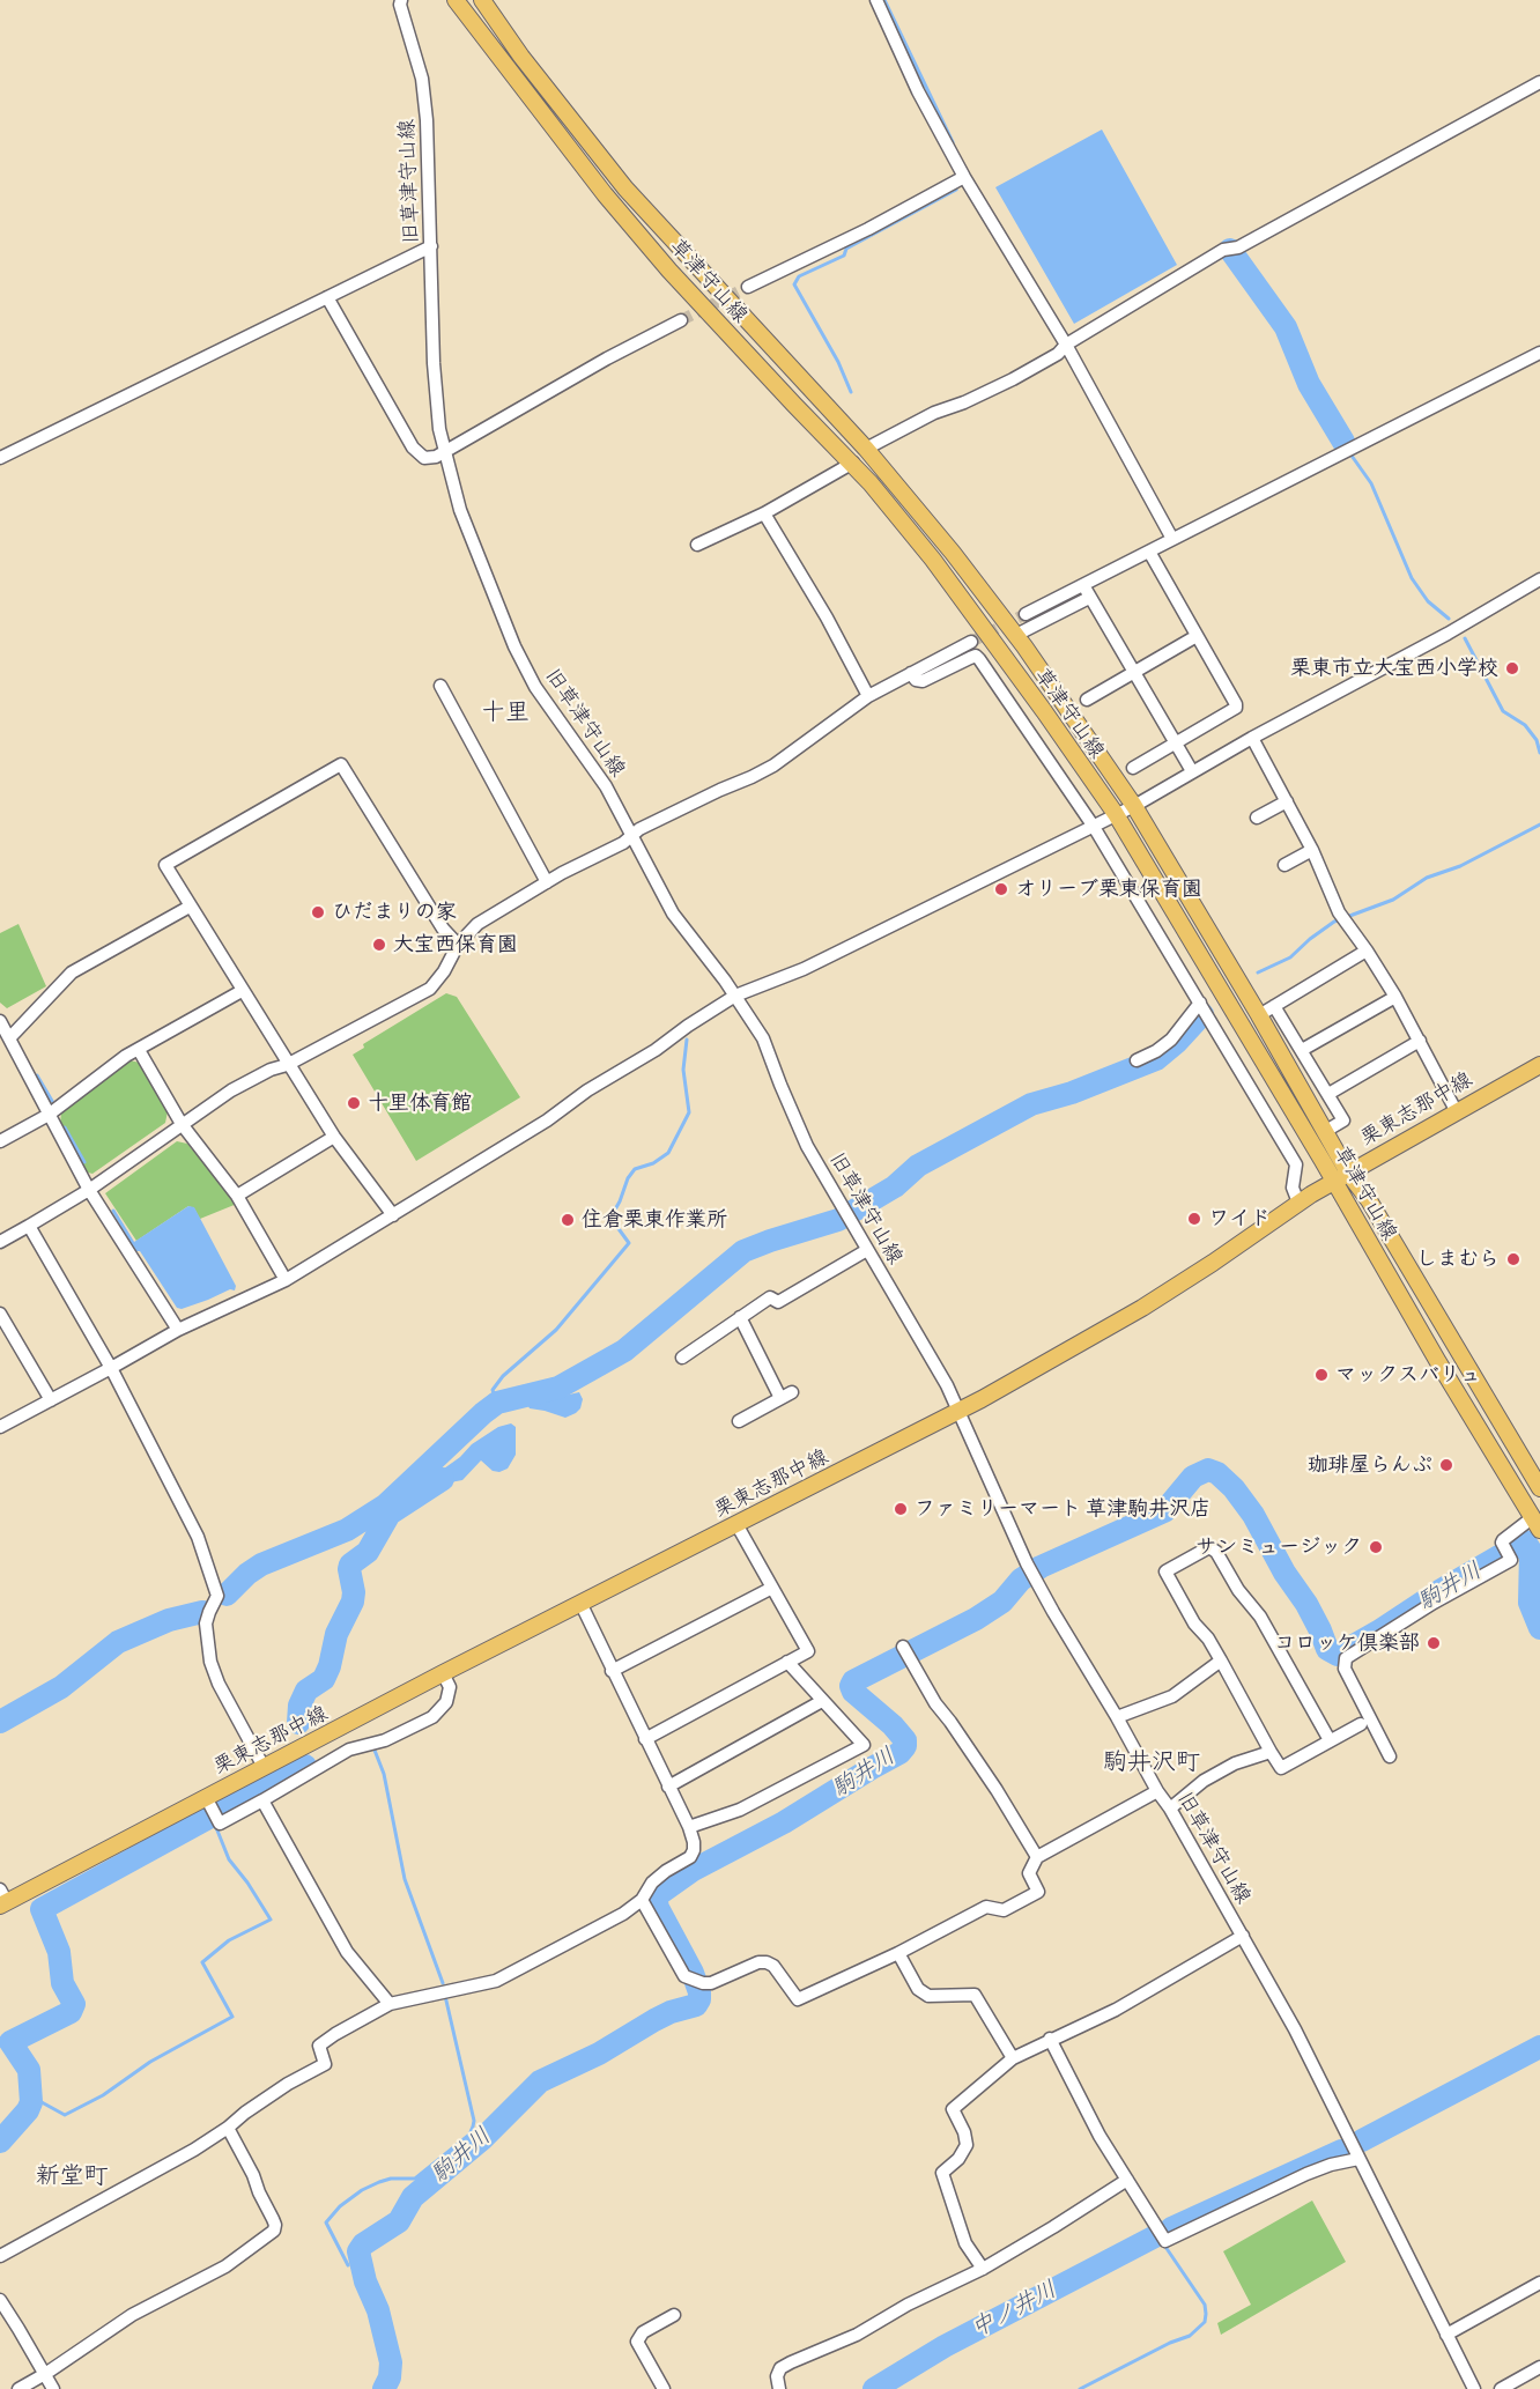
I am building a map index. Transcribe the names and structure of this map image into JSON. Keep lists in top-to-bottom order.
{
  "streets": {
    "main road": ["草津守山線", "栗東志那中線"],
    "street": ["旧草津守山線"]
  },
  "crossings": [
    ["旧草津守山線", "栗東志那中線"],
    ["草津守山線", "栗東志那中線"]
  ],
  "districts": ["十里", "駒井沢町", "新堂町"],
  "water": ["駒井川", "中ノ井川"],
  "places": [
    "栗東市立大宝西小学校",
    "オリーブ栗東保育園",
    "ひだまりの家",
    "大宝西保育園",
    "十里体育館",
    "ワイド",
    "住倉栗東作業所",
    "しまむら",
    "マックスバリュ",
    "珈琲屋らんぷ",
    "ファミリーマート 草津駒井沢店",
    "サンミュージック",
    "コロッケ倶楽部"
  ]
}
